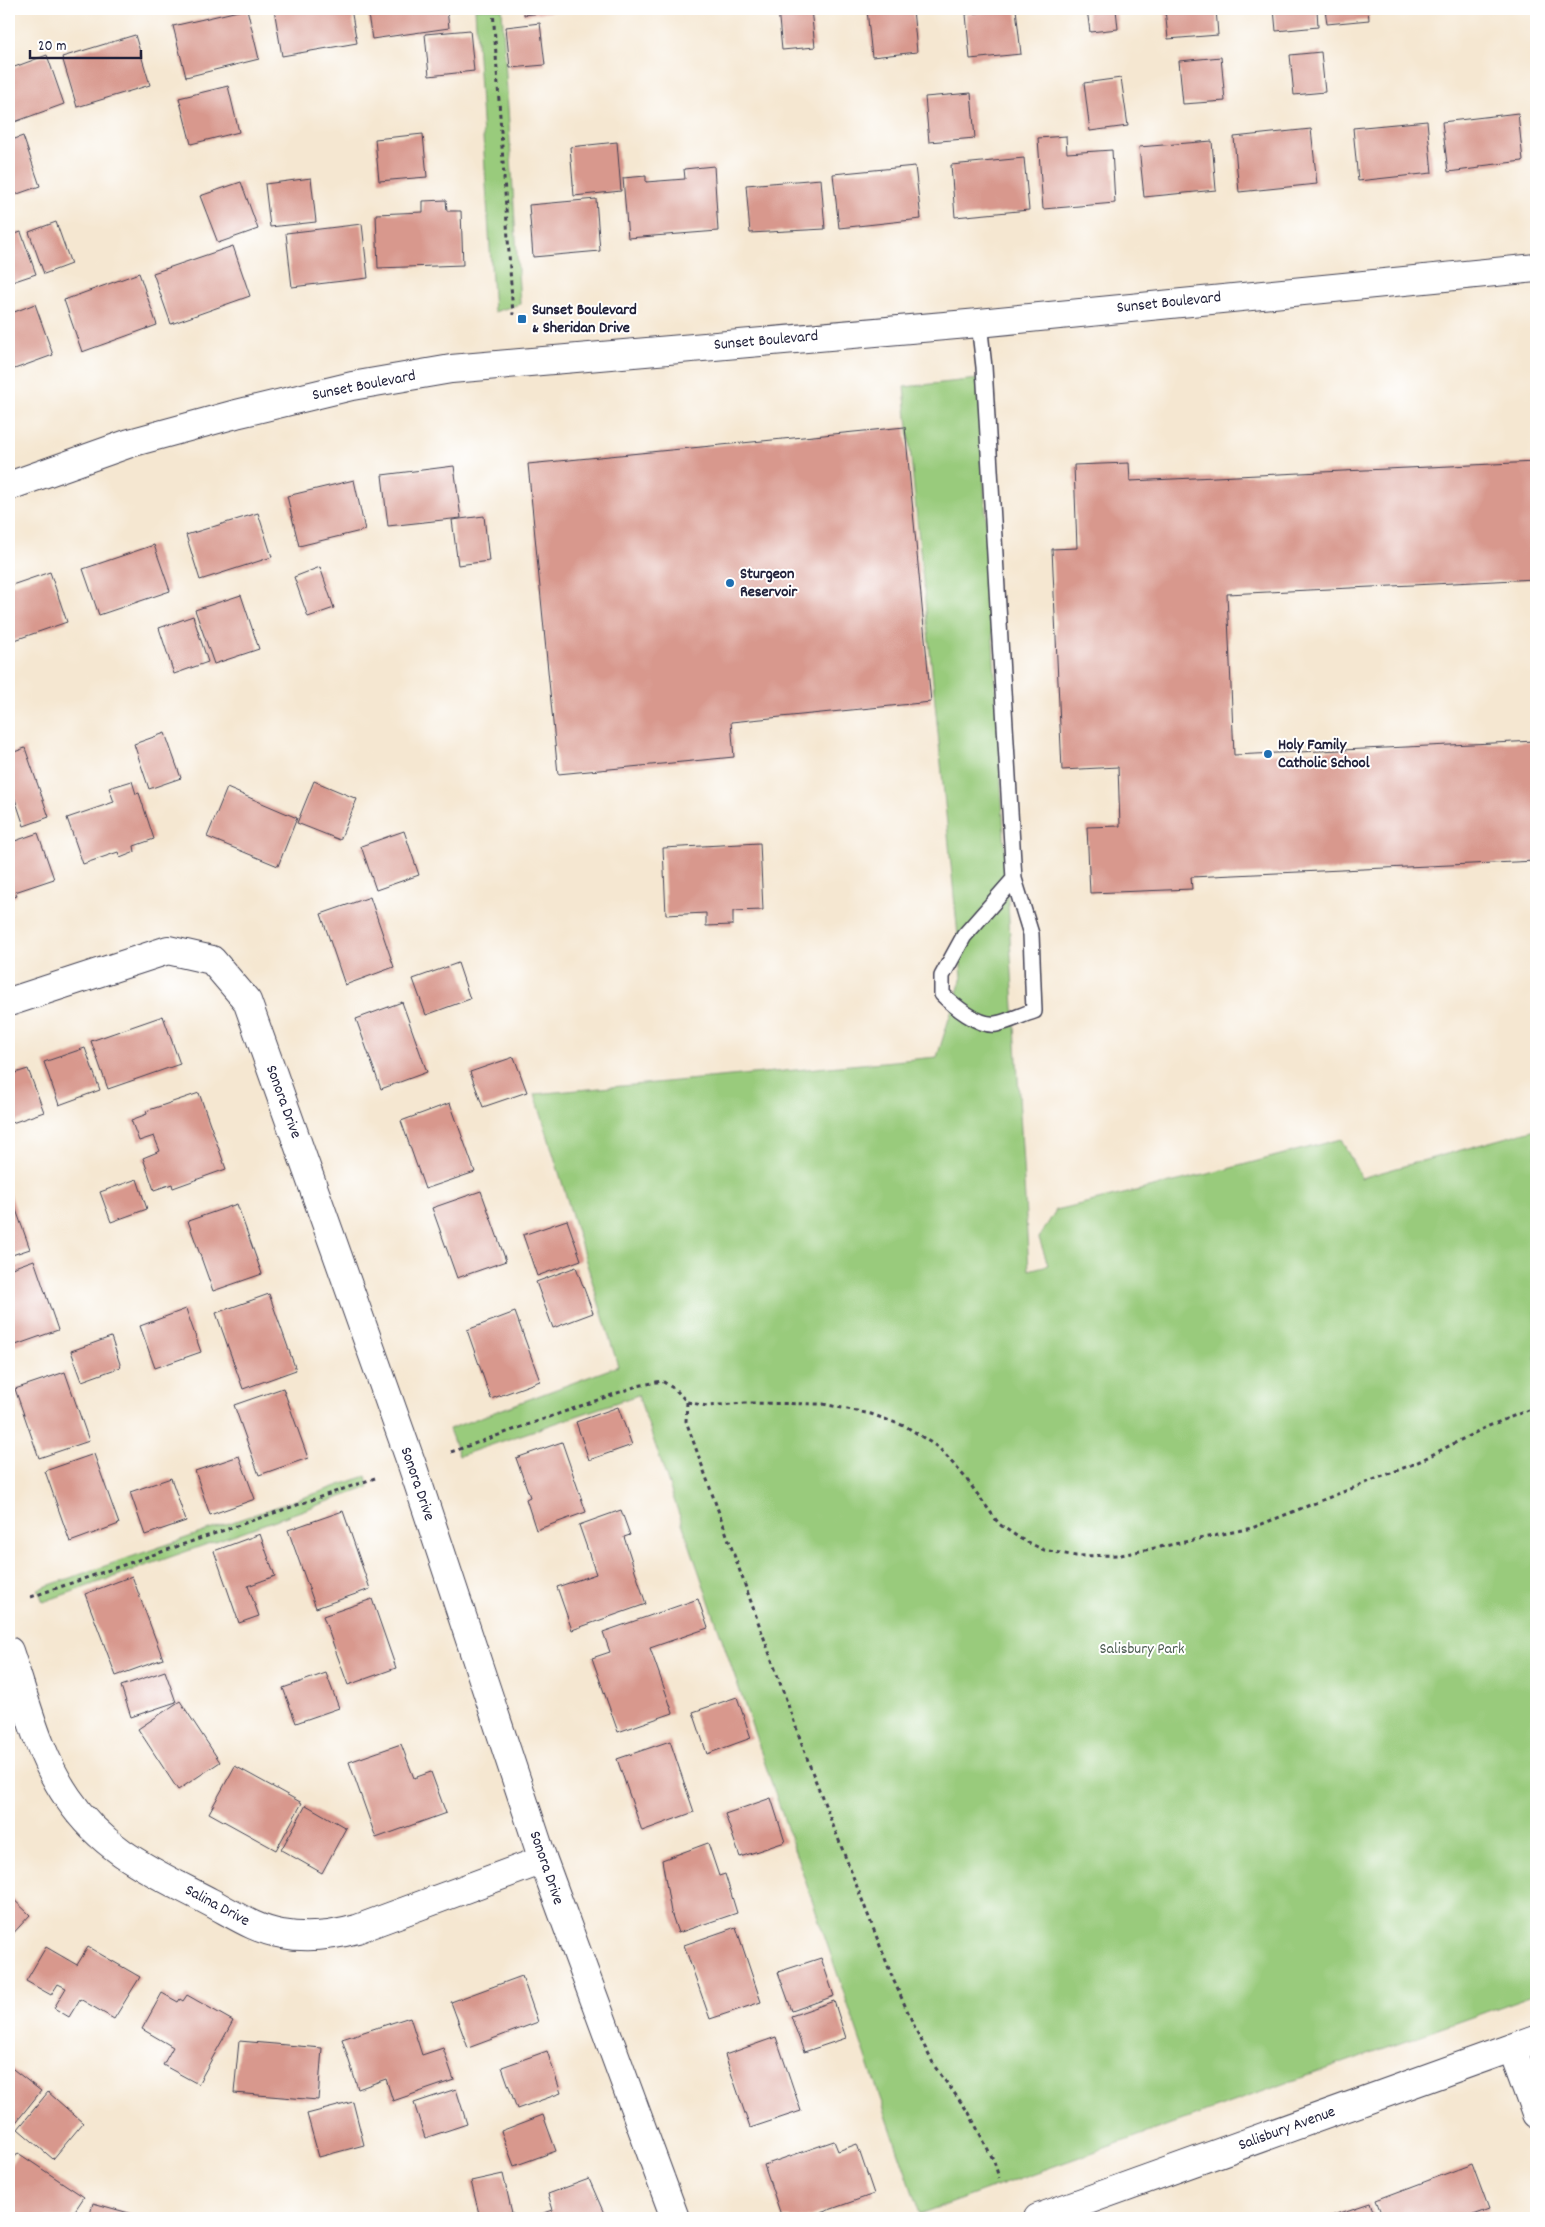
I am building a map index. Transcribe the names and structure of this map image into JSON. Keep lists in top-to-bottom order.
{
  "streets": {
    "street": [
      "Sunset Boulevard",
      "Sonora Drive",
      "Salina Drive",
      "Salisbury Avenue"
    ]
  },
  "crossings": [
    ["Sonora Drive", "Salina Drive"]
  ],
  "parks": ["Salisbury Park"],
  "places": {
    "transit": ["Sunset Boulevard & Sheridan Drive"],
    "other": ["Sturgeon Reservoir", "Holy Family Catholic School"]
  },
  "scale_bar": "20 m"
}
